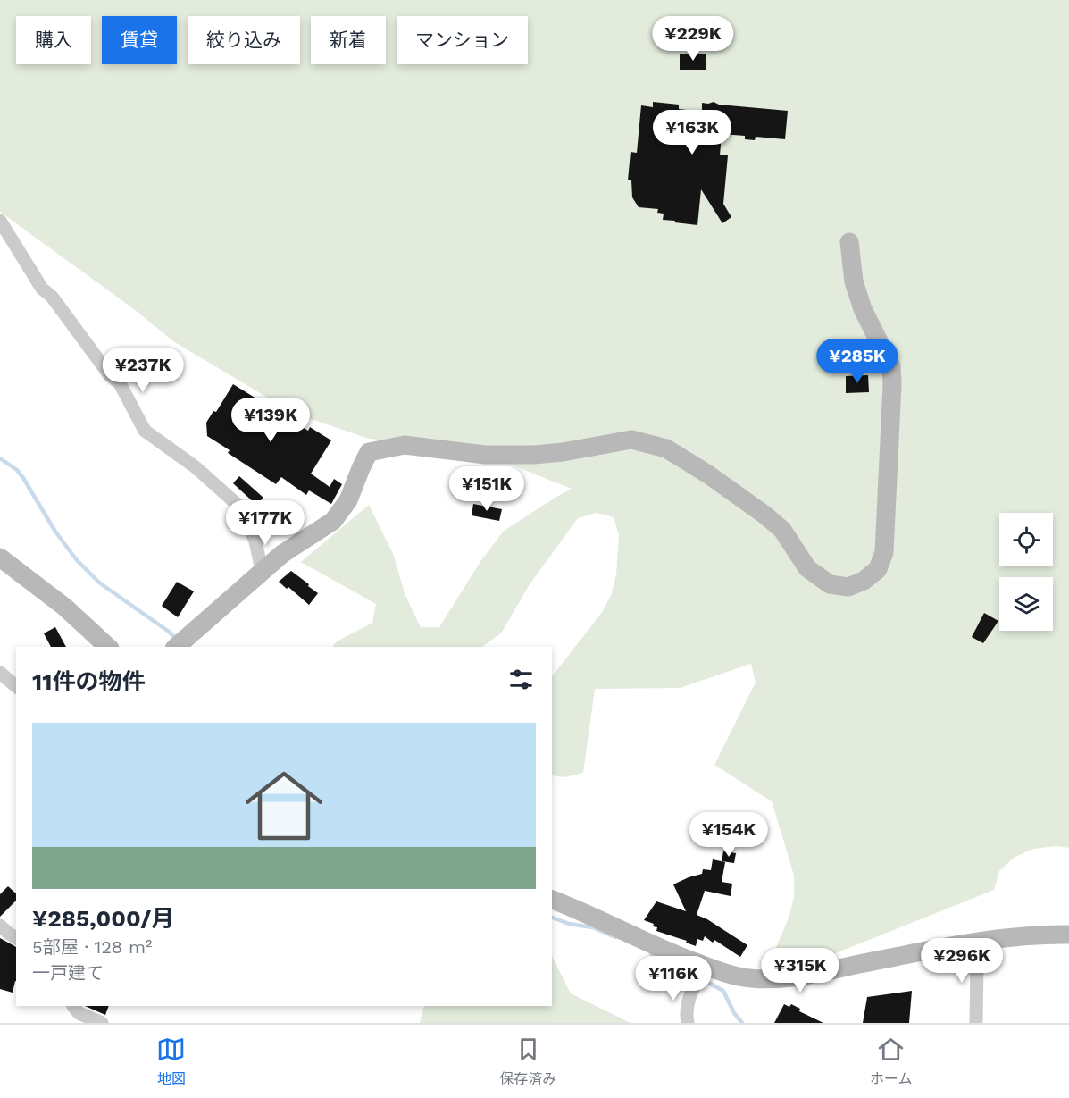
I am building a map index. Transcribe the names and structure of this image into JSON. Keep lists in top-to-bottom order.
{
  "page": {
    "price": [
      "¥229K",
      "¥163K",
      "¥285K",
      "¥237K",
      "¥139K",
      "¥151K",
      "¥177K",
      "¥154K",
      "¥296K",
      "¥315K",
      "¥116K"
    ],
    "chip": [
      "購入",
      "賃貸",
      "絞り込み",
      "新着",
      "マンション"
    ],
    "heading": "11件の物件",
    "list": [
      {
        "name": "¥285,000/月",
        "note": "5部屋 · 128 m² · 一戸建て"
      }
    ],
    "tabs": ["地図", "保存済み", "ホーム"]
  }
}
